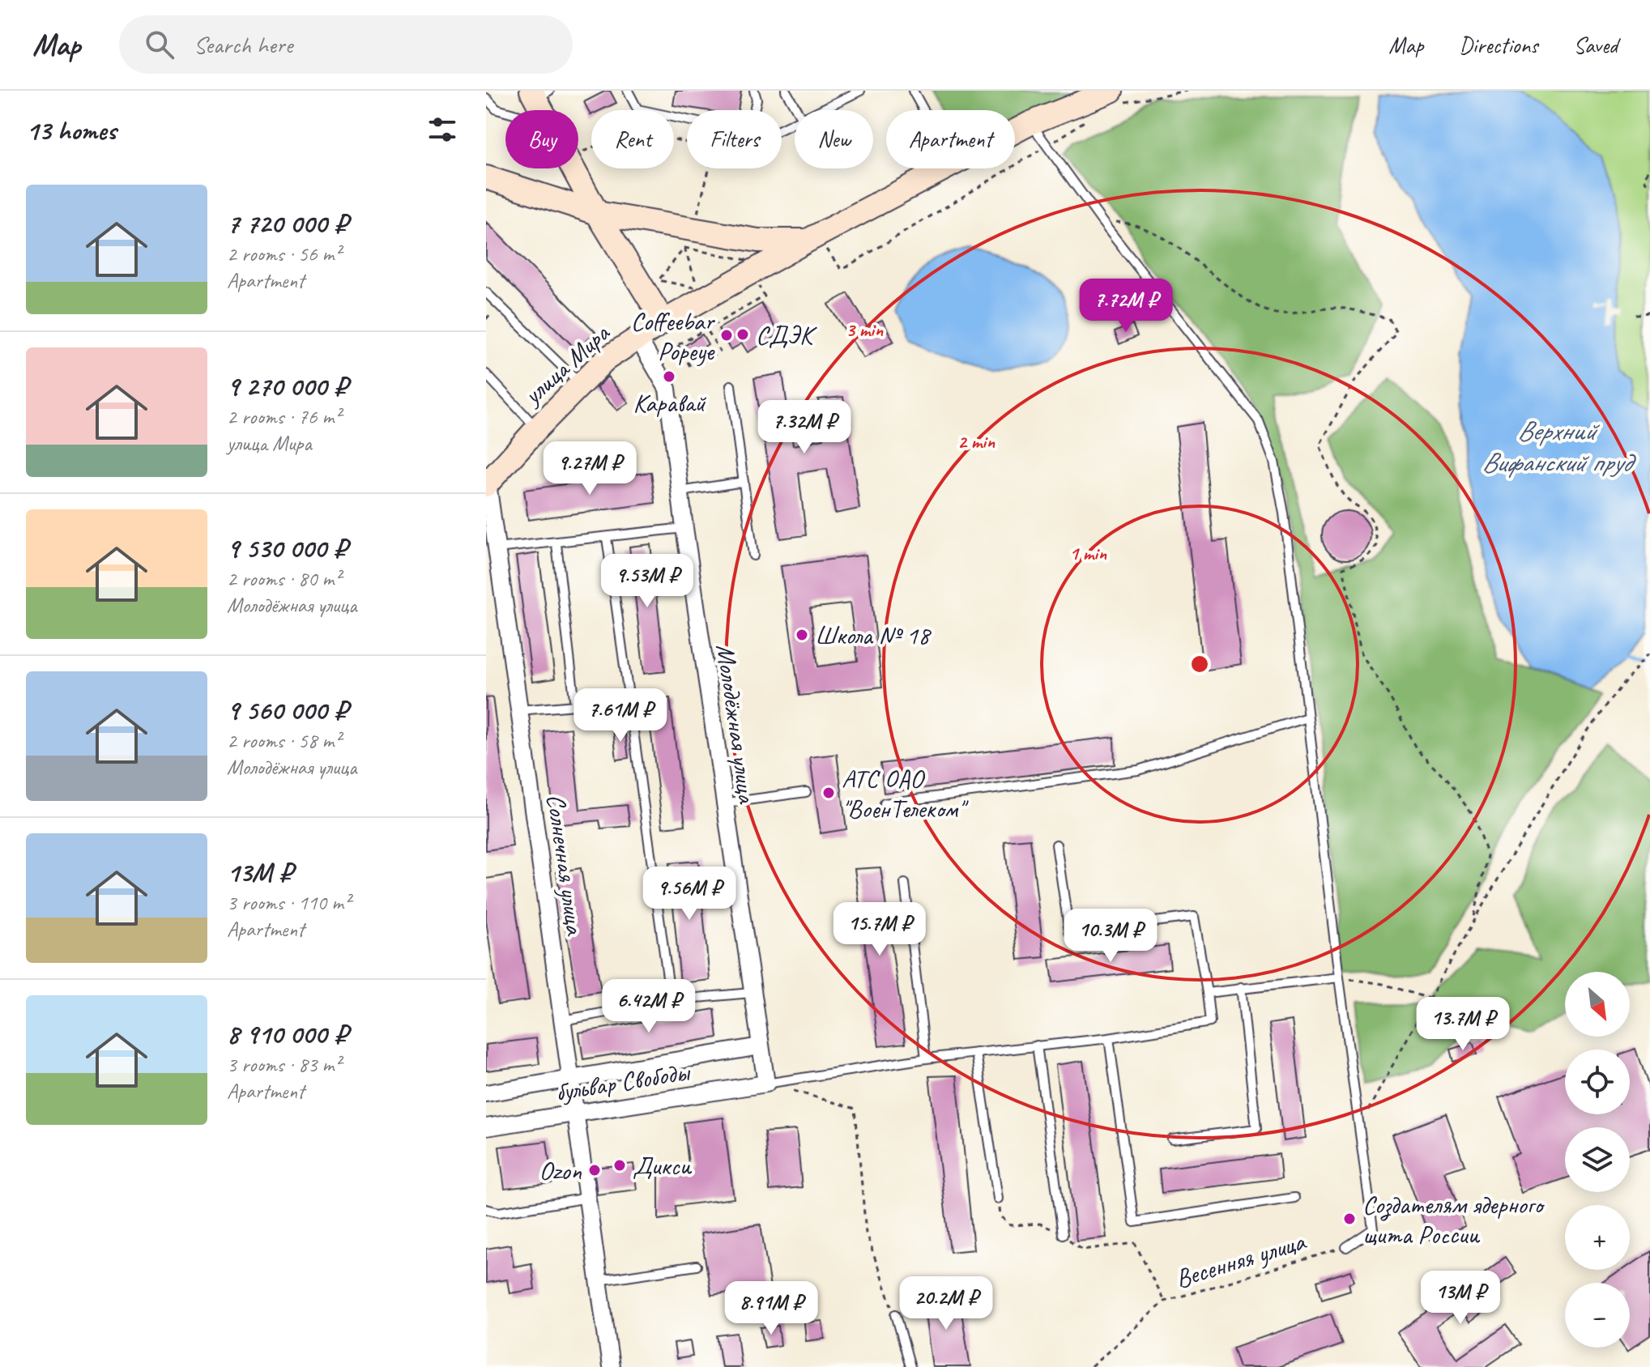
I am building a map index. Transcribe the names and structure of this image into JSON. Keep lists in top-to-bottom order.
{
  "streets": {
    "main road": ["улица Мира"],
    "street": ["Молодёжная улица", "Солнечная улица", "бульвар Свободы"],
    "path": ["Весенняя улица"]
  },
  "crossings": [
    ["улица Мира", "Молодёжная улица"],
    ["улица Мира", "Солнечная улица"],
    ["Молодёжная улица", "бульвар Свободы"],
    ["Солнечная улица", "бульвар Свободы"]
  ],
  "water": ["Верхний Вифанский пруд"],
  "places": [
    "СДЭК",
    "Coffeebar Popeye",
    "Каравай",
    "Школа № 18",
    "АТС ОАО \"ВоенТелеком\"",
    "Дикси",
    "Ozon",
    "Создателям ядерного щита России"
  ],
  "north": "bottom right",
  "page": {
    "header": "Map",
    "search": "Search here",
    "nav": ["Map", "Directions", "Saved"],
    "heading": "13 homes",
    "chip": [
      "Buy",
      "Rent",
      "Filters",
      "New",
      "Apartment"
    ],
    "list": [
      {
        "name": "7 720 000 ₽",
        "note": "2 rooms · 56 m² · Apartment"
      },
      {
        "name": "9 270 000 ₽",
        "note": "2 rooms · 76 m² · улица Мира"
      },
      {
        "name": "9 530 000 ₽",
        "note": "2 rooms · 80 m² · Молодёжная улица"
      },
      {
        "name": "9 560 000 ₽",
        "note": "2 rooms · 58 m² · Молодёжная улица"
      },
      {
        "name": "13M ₽",
        "note": "3 rooms · 110 m² · Apartment"
      },
      {
        "name": "8 910 000 ₽",
        "note": "3 rooms · 83 m² · Apartment"
      }
    ],
    "price": [
      "7.72M ₽",
      "7.32M ₽",
      "9.27M ₽",
      "9.53M ₽",
      "7.61M ₽",
      "9.56M ₽",
      "15.7M ₽",
      "10.3M ₽",
      "6.42M ₽",
      "13.7M ₽",
      "13M ₽",
      "20.2M ₽",
      "8.91M ₽"
    ],
    "map_buttons": ["+", "−"]
  },
  "rings": ["3 min", "2 min", "1 min"]
}
